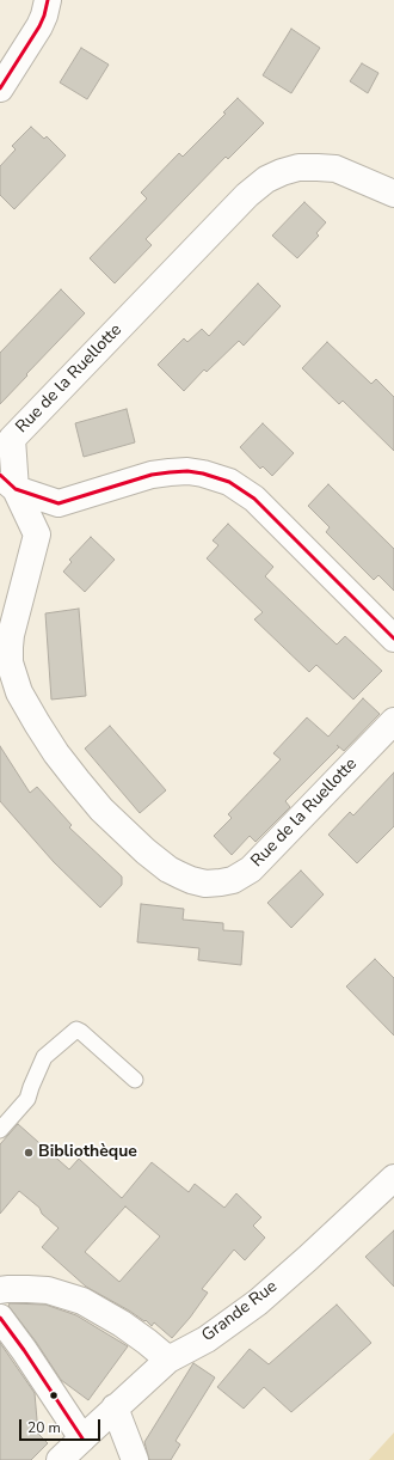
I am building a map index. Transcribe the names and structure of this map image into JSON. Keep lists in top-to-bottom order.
{
  "streets": {
    "street": ["Rue de la Ruellotte", "Grande Rue"]
  },
  "places": ["Bibliothèque"],
  "scale_bar": "20 m"
}
